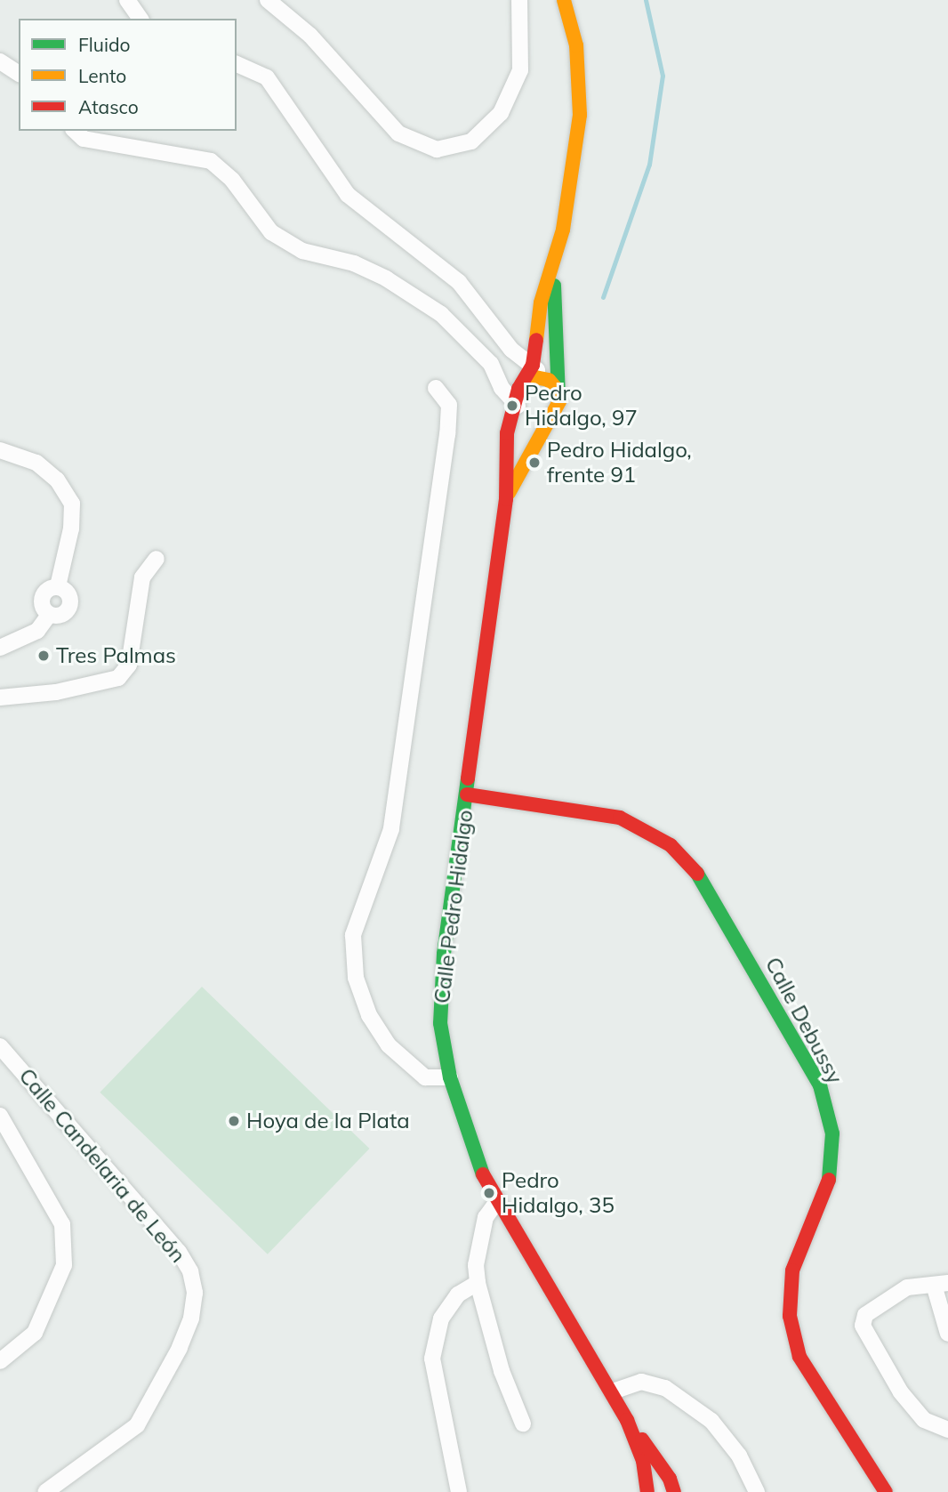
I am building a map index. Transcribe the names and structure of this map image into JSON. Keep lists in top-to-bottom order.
{
  "streets": {
    "street": ["Calle Pedro Hidalgo", "Calle Debussy", "Calle Candelaria de León"]
  },
  "crossings": [
    ["Calle Pedro Hidalgo", "Calle Debussy"]
  ],
  "places": [
    "Pedro Hidalgo, 97",
    "Pedro Hidalgo, frente 91",
    "Tres Palmas",
    "Hoya de la Plata",
    "Pedro Hidalgo, 35"
  ],
  "legend": ["Fluido", "Lento", "Atasco"]
}
